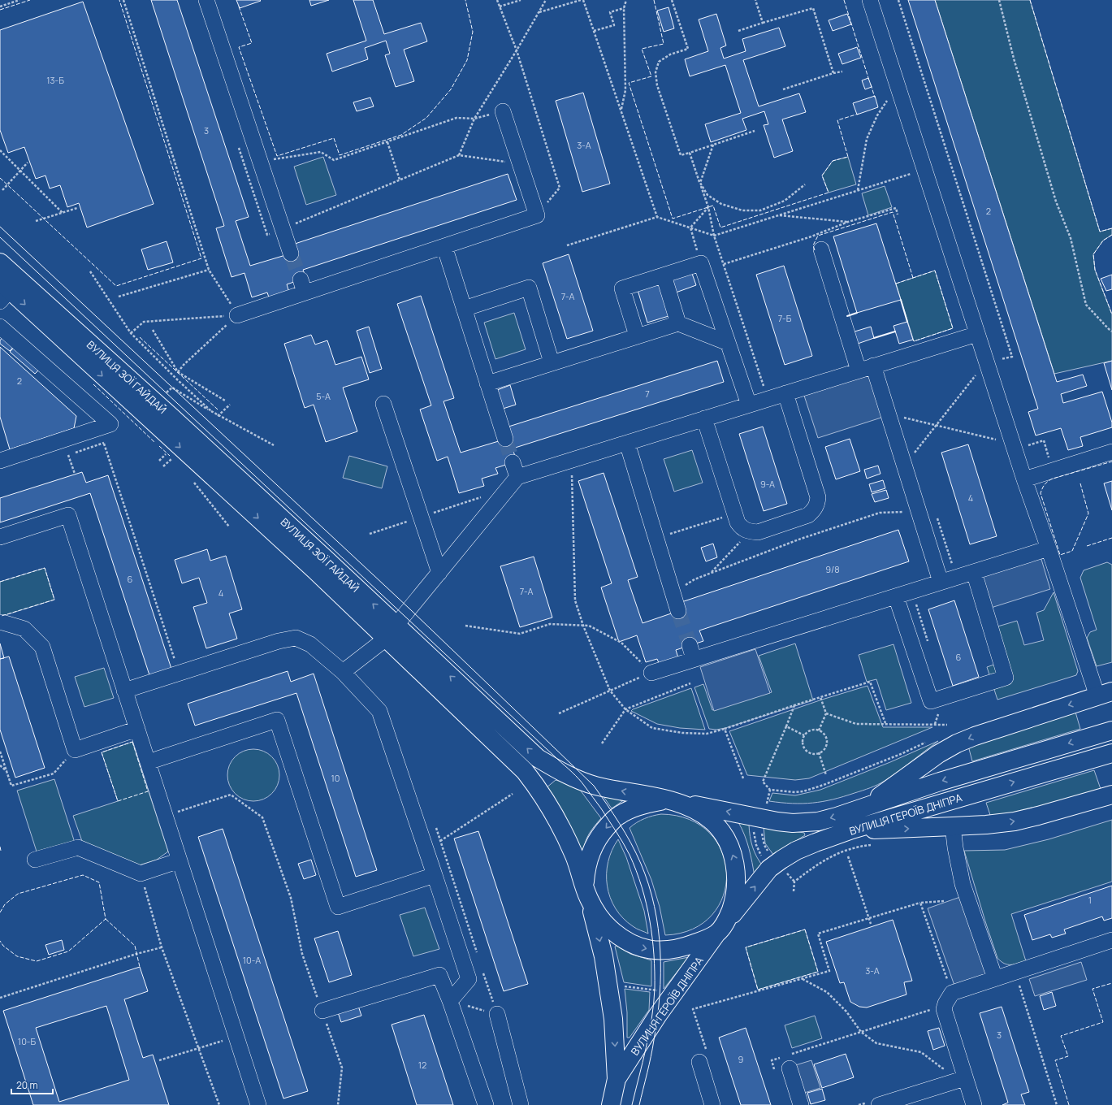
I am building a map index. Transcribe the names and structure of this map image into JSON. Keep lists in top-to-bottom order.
{
  "streets": {
    "main road": ["ВУЛИЦЯ ЗОЇ ГАЙДАЙ", "ВУЛИЦЯ ГЕРОЇВ ДНІПРА"]
  },
  "crossings": [
    ["ВУЛИЦЯ ЗОЇ ГАЙДАЙ", "ВУЛИЦЯ ГЕРОЇВ ДНІПРА"]
  ],
  "house_numbers": [
    "13-Б",
    "3",
    "3-А",
    "2",
    "7-А",
    "7-Б",
    "2",
    "7",
    "5-А",
    "9-А",
    "4",
    "9/8",
    "6",
    "7-А",
    "4",
    "6",
    "10",
    "1",
    "10-А",
    "3-А",
    "3",
    "10-Б",
    "9",
    "12"
  ],
  "scale_bar": "20 m"
}
